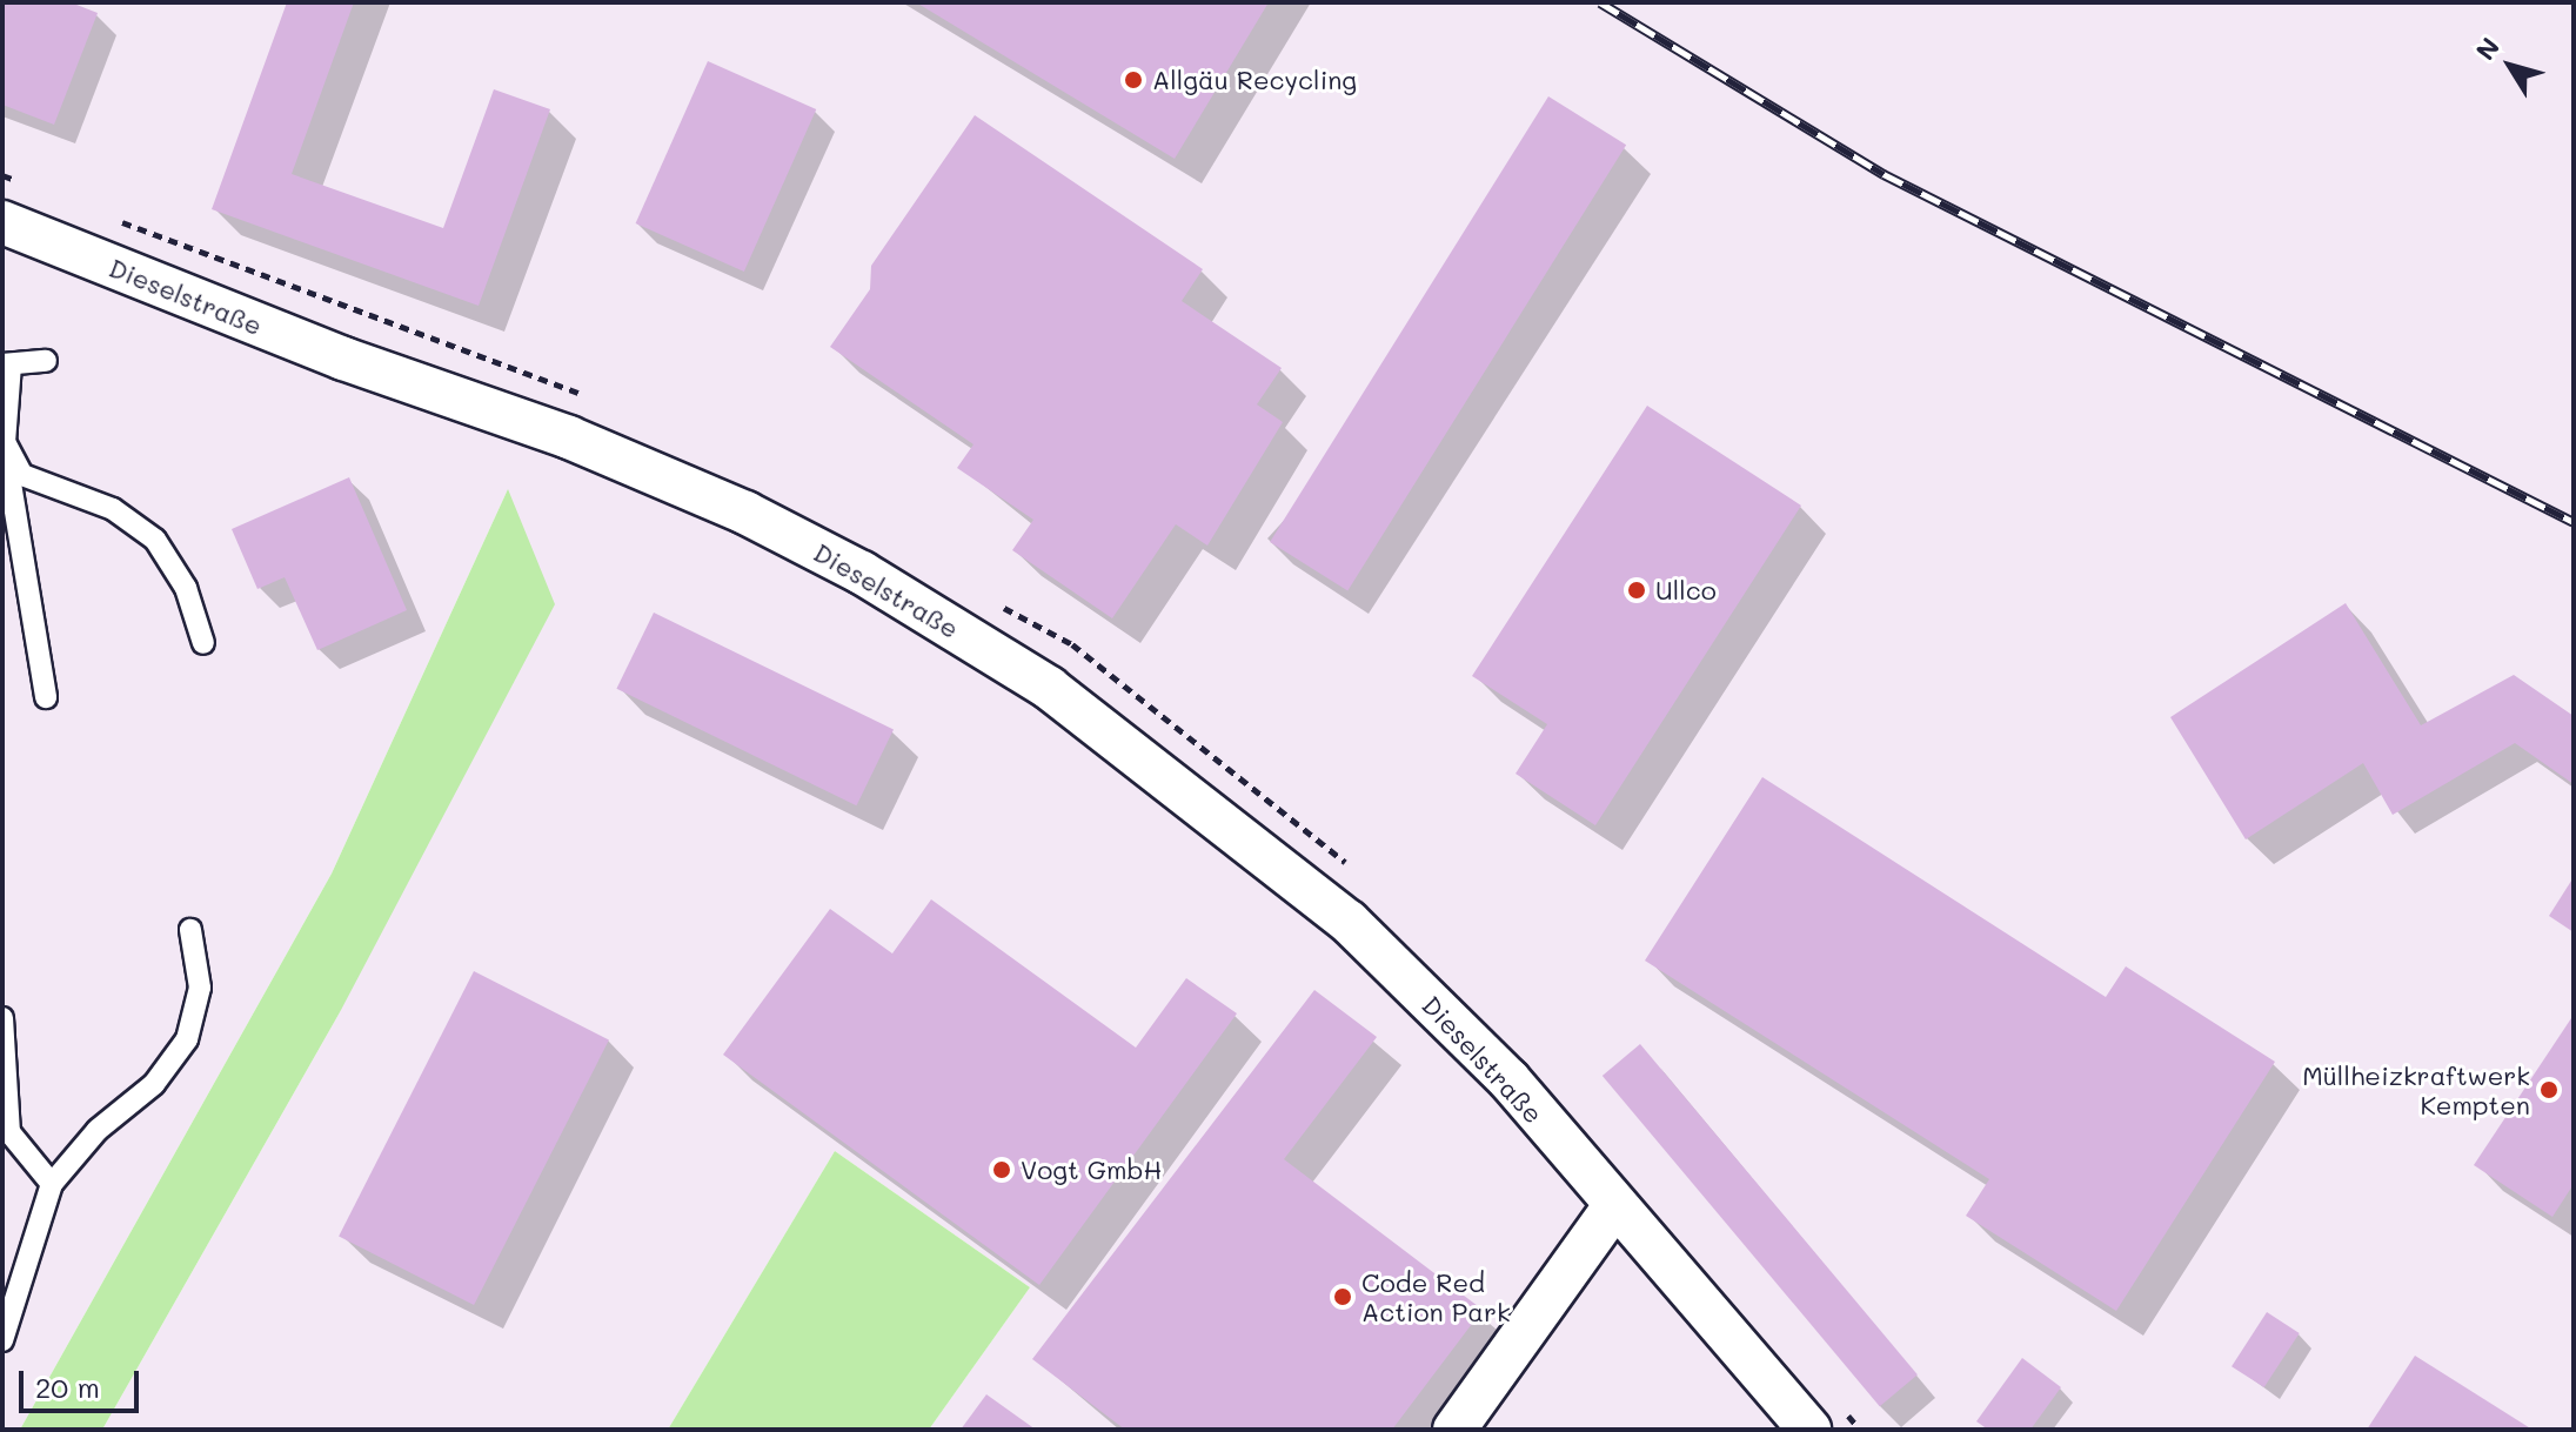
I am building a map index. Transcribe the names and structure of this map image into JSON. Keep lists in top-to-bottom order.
{
  "streets": {
    "street": ["Dieselstraße"]
  },
  "places": [
    "Allgäu Recycling",
    "Ullco",
    "Müllheizkraftwerk Kempten",
    "Vogt GmbH",
    "Code Red Action Park"
  ],
  "scale_bar": "20 m",
  "north": "top left"
}
